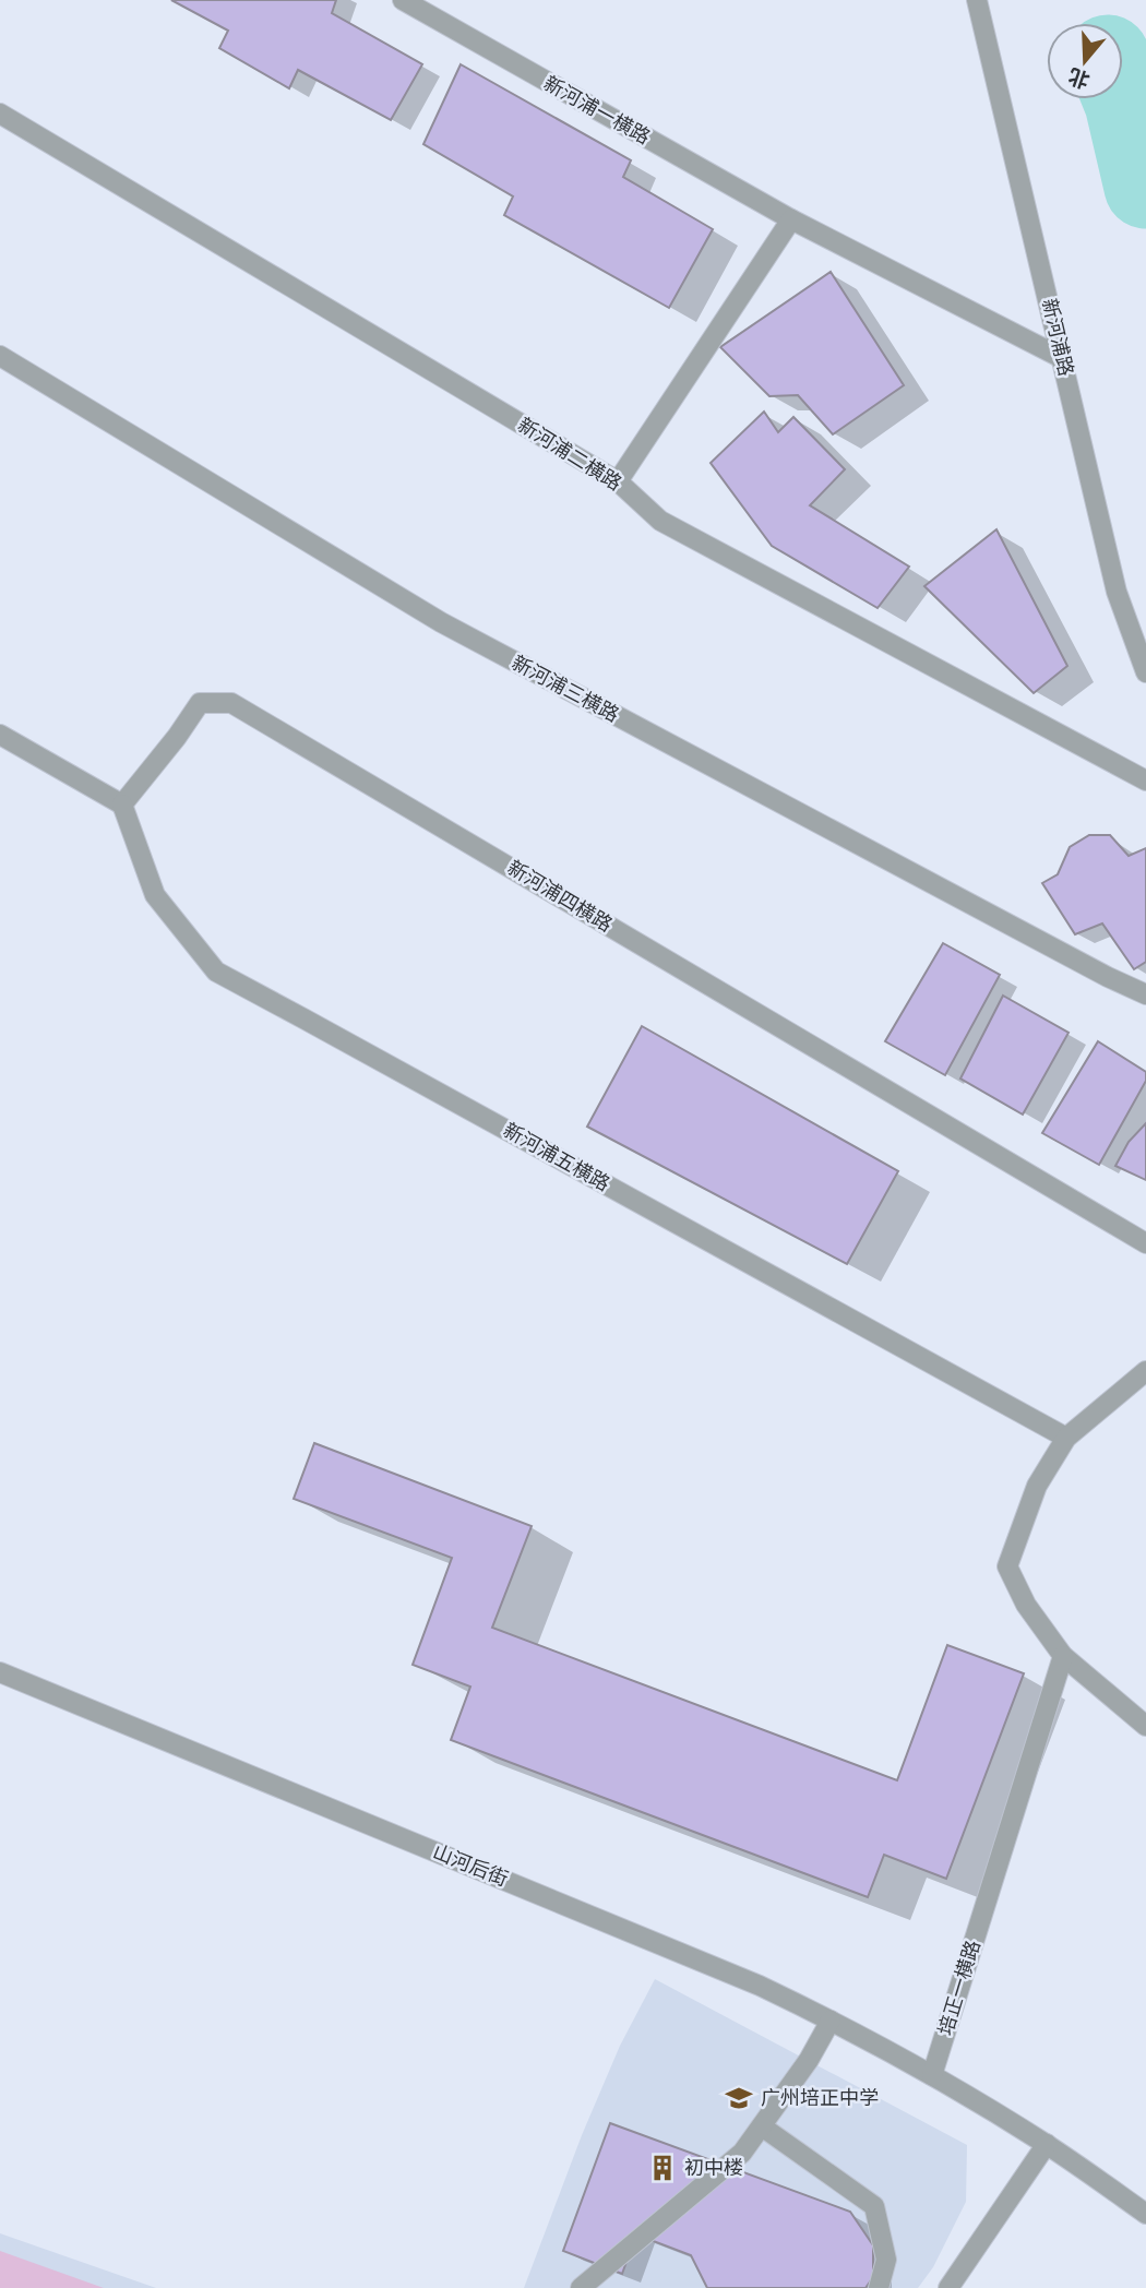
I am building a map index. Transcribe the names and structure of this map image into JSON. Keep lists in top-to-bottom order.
{
  "streets": {
    "street": [
      "新河浦一横路",
      "新河浦路",
      "新河浦二横路",
      "新河浦三横路",
      "新河浦四横路",
      "新河浦五横路",
      "山河后街",
      "培正一横路"
    ]
  },
  "crossings": [
    ["新河浦一横路", "新河浦路"],
    ["新河浦四横路", "新河浦五横路"],
    ["山河后街", "培正一横路"]
  ],
  "places": {
    "school or university": ["广州培正中学"],
    "building": ["初中楼"]
  },
  "north": "bottom"
}
